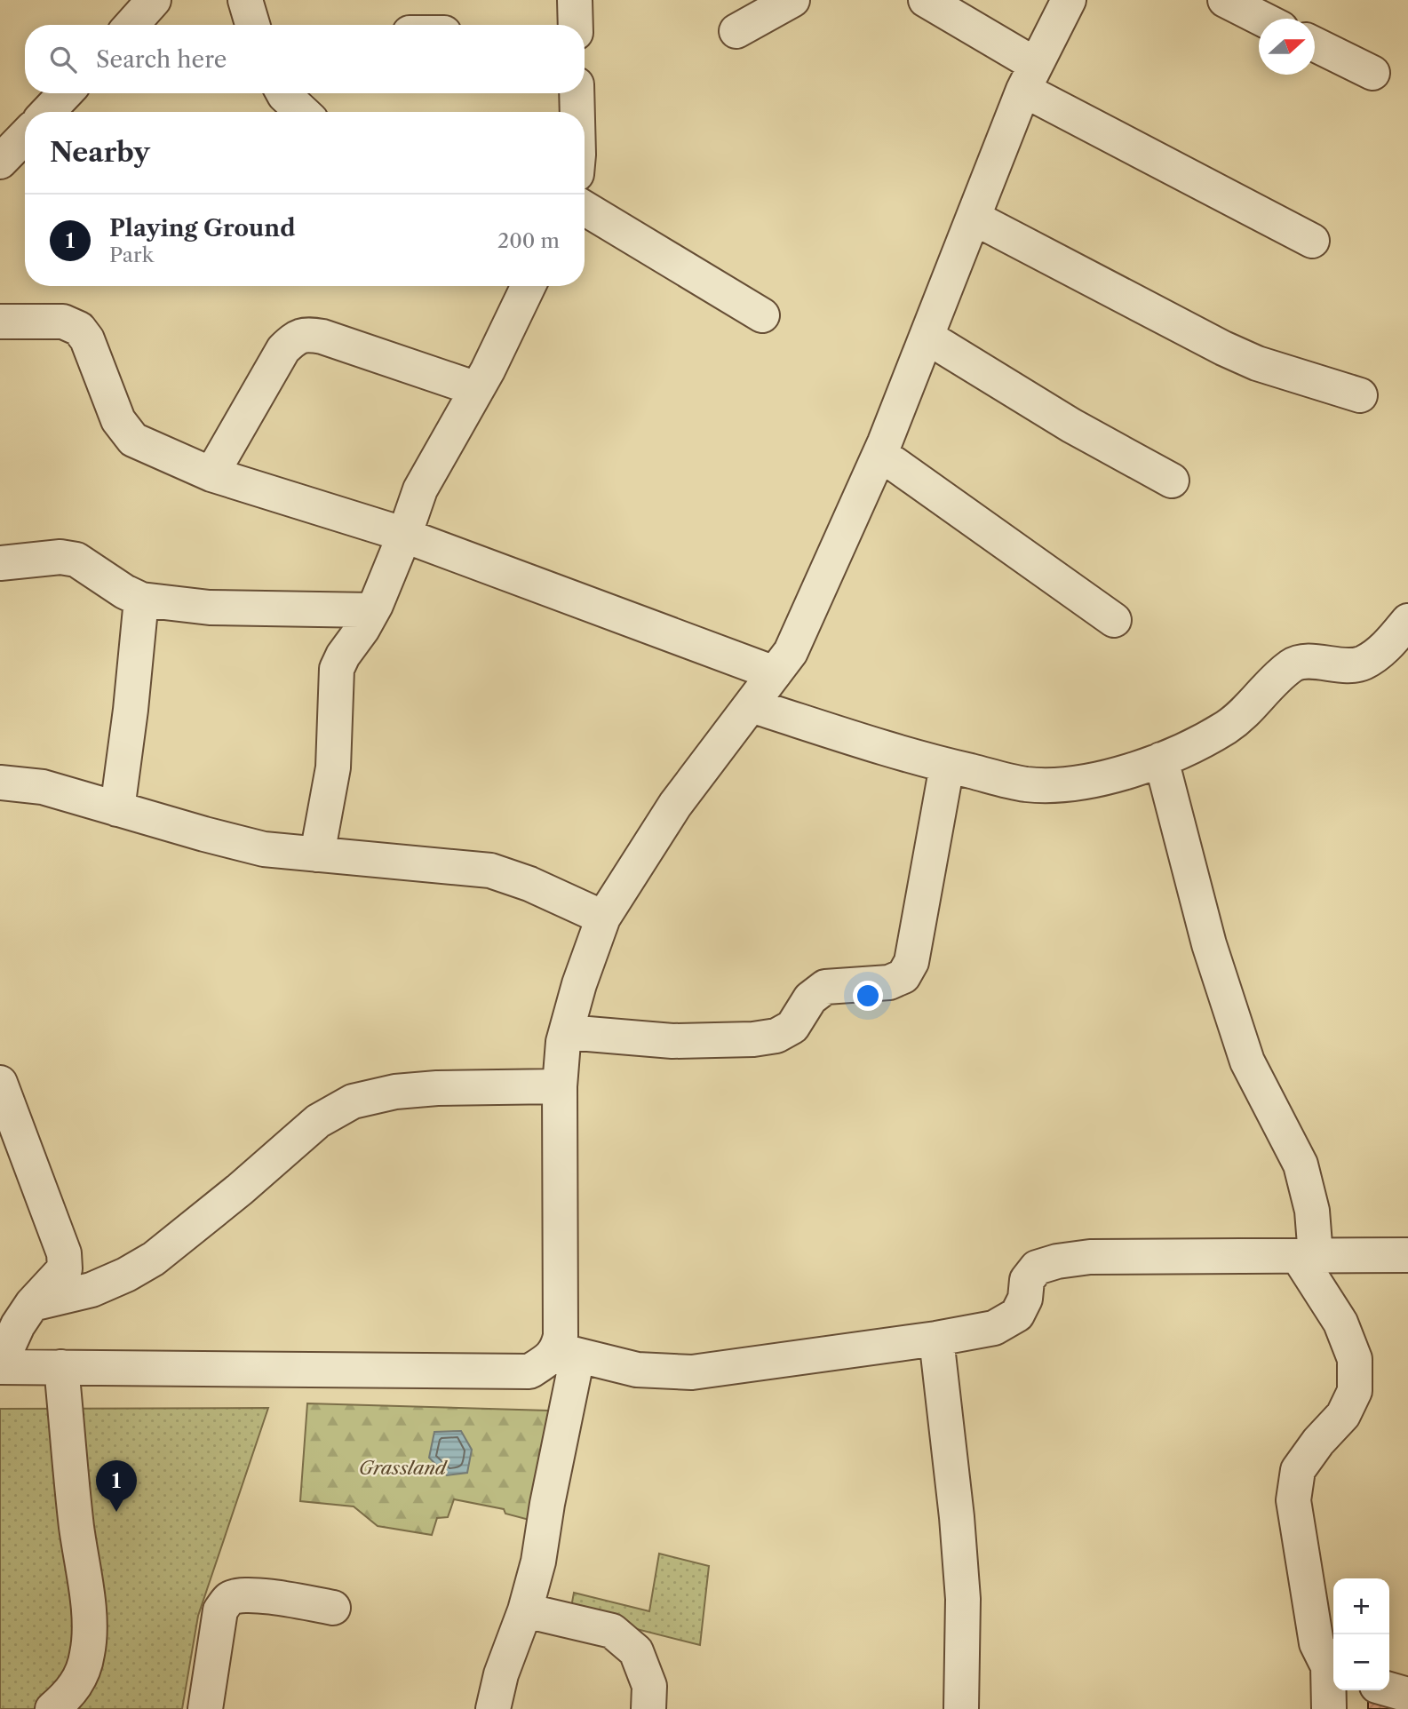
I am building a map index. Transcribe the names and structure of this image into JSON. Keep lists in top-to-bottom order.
{
  "parks": ["Grassland"],
  "north": "right",
  "page": {
    "search": "Search here",
    "heading": "Nearby",
    "list": [
      {
        "mark": "1",
        "name": "Playing Ground",
        "note": "Park",
        "value": "200 m"
      }
    ],
    "pins": "1",
    "map_buttons": ["+", "−"]
  }
}
